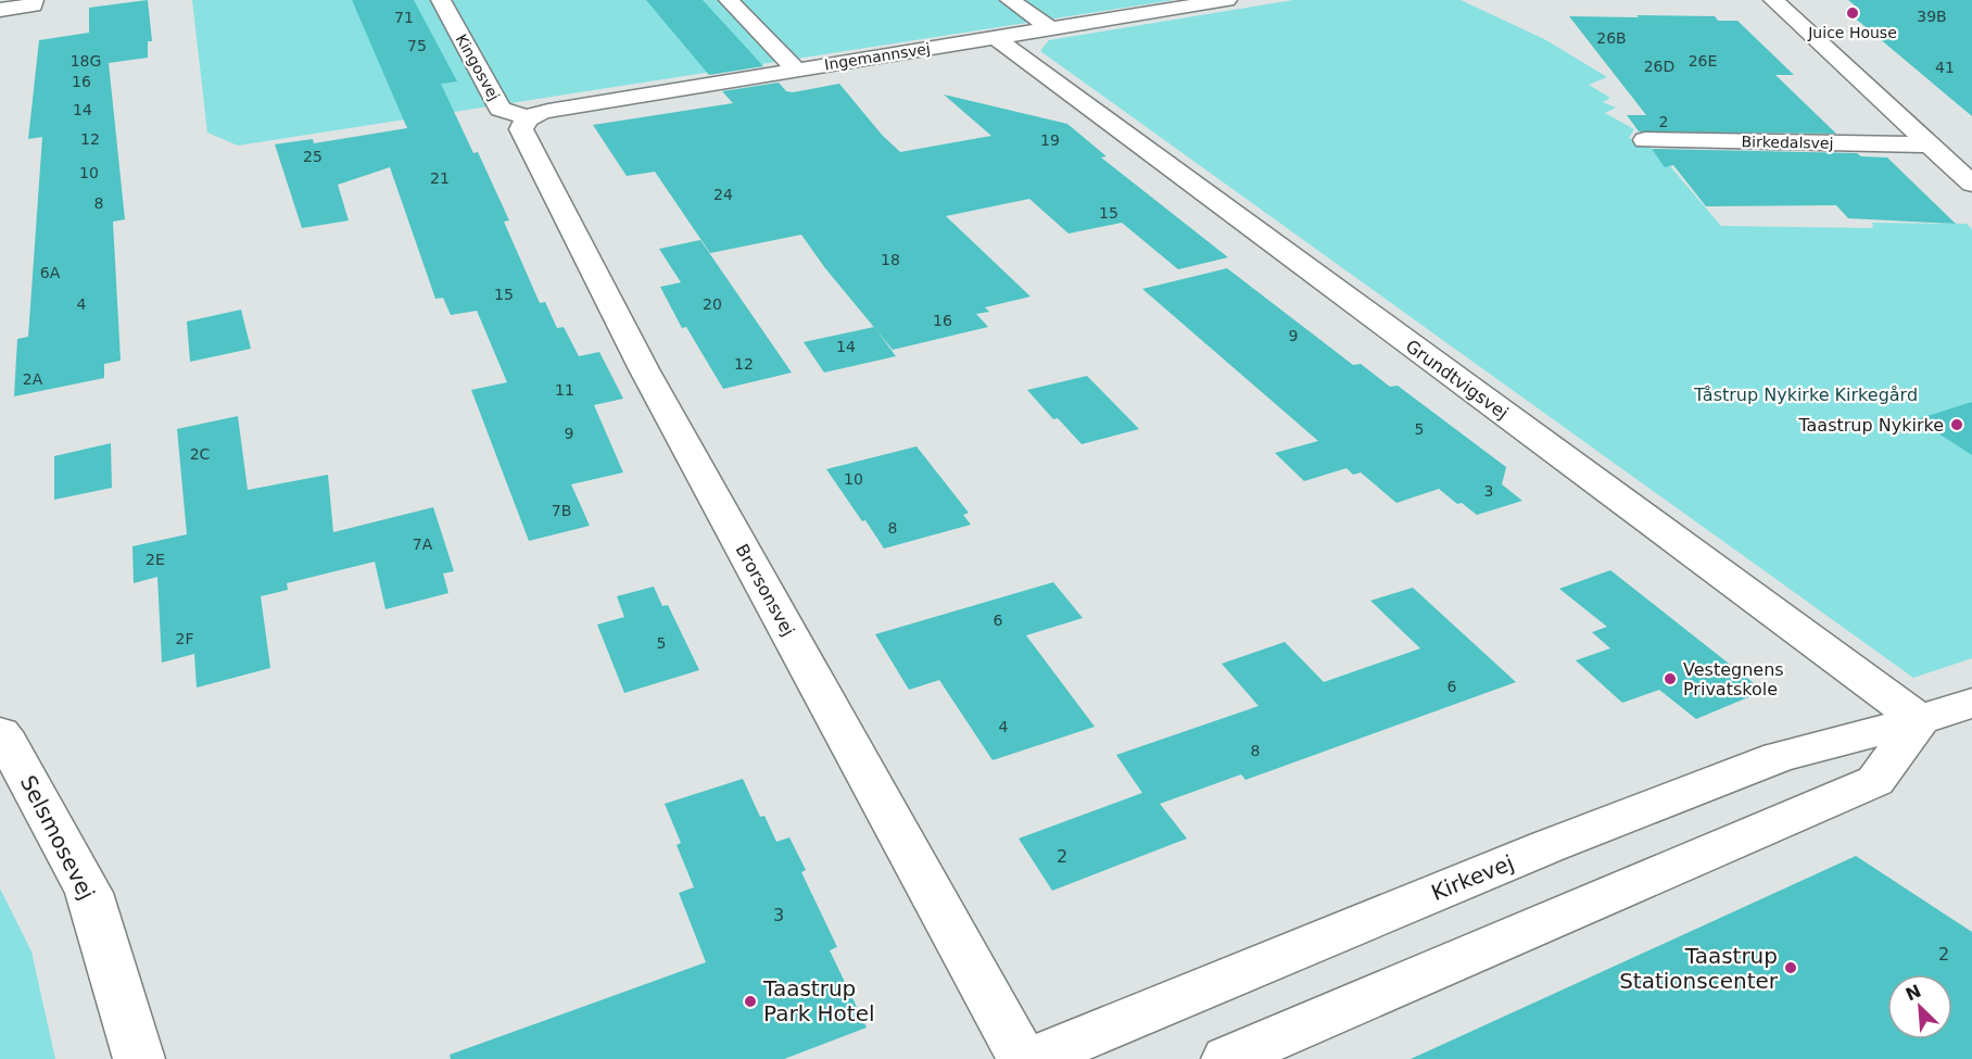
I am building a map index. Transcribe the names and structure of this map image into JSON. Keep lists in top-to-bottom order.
{
  "streets": {
    "street": [
      "Ingemannsvej",
      "Kingosvej",
      "Birkedalsvej",
      "Grundtvigsvej",
      "Brorsonsvej",
      "Selsmosevej",
      "Kirkevej"
    ]
  },
  "crossings": [
    ["Ingemannsvej", "Kingosvej"],
    ["Ingemannsvej", "Grundtvigsvej"],
    ["Ingemannsvej", "Brorsonsvej"],
    ["Kingosvej", "Brorsonsvej"],
    ["Grundtvigsvej", "Kirkevej"]
  ],
  "parks": ["Tåstrup Nykirke Kirkegård"],
  "places": [
    "Juice House",
    "Taastrup Nykirke",
    "Vestegnens Privatskole",
    "Taastrup Stationscenter",
    "Taastrup Park Hotel"
  ],
  "house_numbers": [
    "39B",
    "71",
    "26B",
    "75",
    "18G",
    "26E",
    "26D",
    "41",
    "16",
    "14",
    "2",
    "12",
    "19",
    "25",
    "10",
    "21",
    "24",
    "8",
    "15",
    "18",
    "6A",
    "15",
    "4",
    "20",
    "16",
    "9",
    "14",
    "12",
    "2A",
    "11",
    "5",
    "9",
    "2C",
    "10",
    "3",
    "7B",
    "8",
    "7A",
    "2E",
    "6",
    "2F",
    "5",
    "6",
    "4",
    "8",
    "2",
    "3",
    "2"
  ],
  "north": "top left"
}
